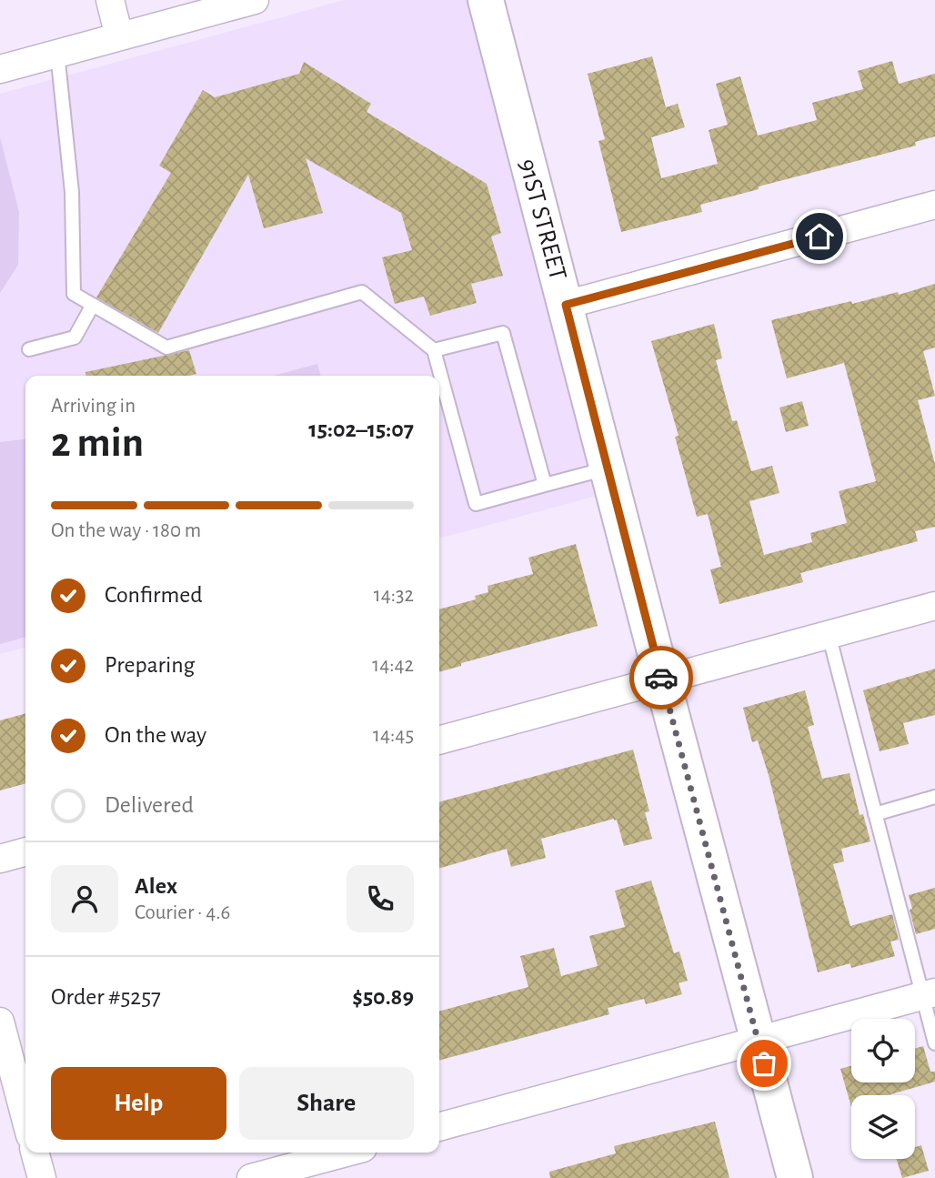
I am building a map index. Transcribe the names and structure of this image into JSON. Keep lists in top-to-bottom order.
{
  "streets": {
    "street": ["91ST STREET"]
  },
  "page": {
    "heading": ["2 min", "Arriving in", "15:02–15:07"],
    "panel": [
      "Alex",
      "Courier · 4.6",
      "Order #5257",
      "$50.89"
    ],
    "bar": "On the way · 180 m",
    "list": [
      ["Confirmed", "14:32"],
      ["Preparing", "14:42"],
      ["On the way", "14:45"],
      "Delivered"
    ],
    "buttons": ["Help", "Share"]
  }
}
